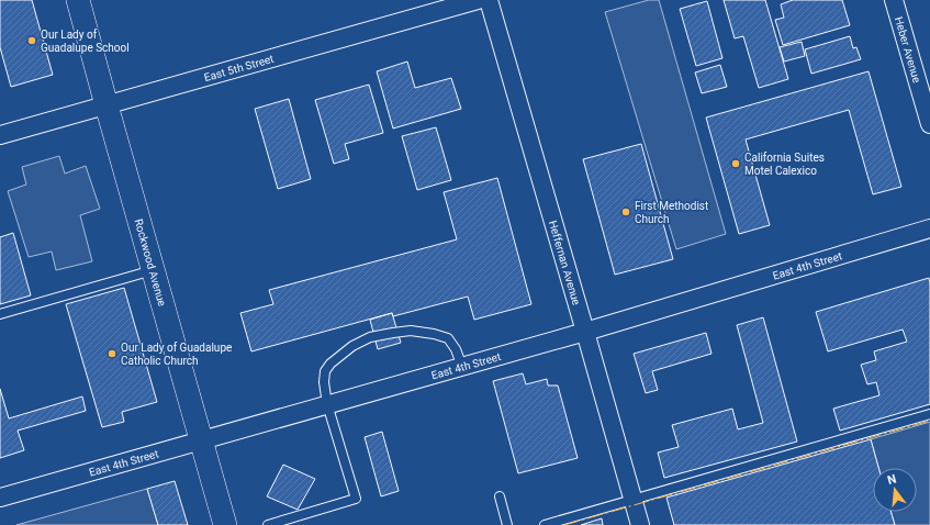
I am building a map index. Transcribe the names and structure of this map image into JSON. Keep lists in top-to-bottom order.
{
  "streets": {
    "street": [
      "Heber Avenue",
      "East 5th Street",
      "Rockwood Avenue",
      "Heffernan Avenue",
      "East 4th Street"
    ]
  },
  "crossings": [
    ["East 5th Street", "Rockwood Avenue"],
    ["Rockwood Avenue", "East 4th Street"],
    ["Heffernan Avenue", "East 4th Street"]
  ],
  "places": [
    "Our Lady of Guadalupe School",
    "California Suites Motel Calexico",
    "First Methodist Church",
    "Our Lady of Guadalupe Catholic Church"
  ],
  "north": "top"
}
